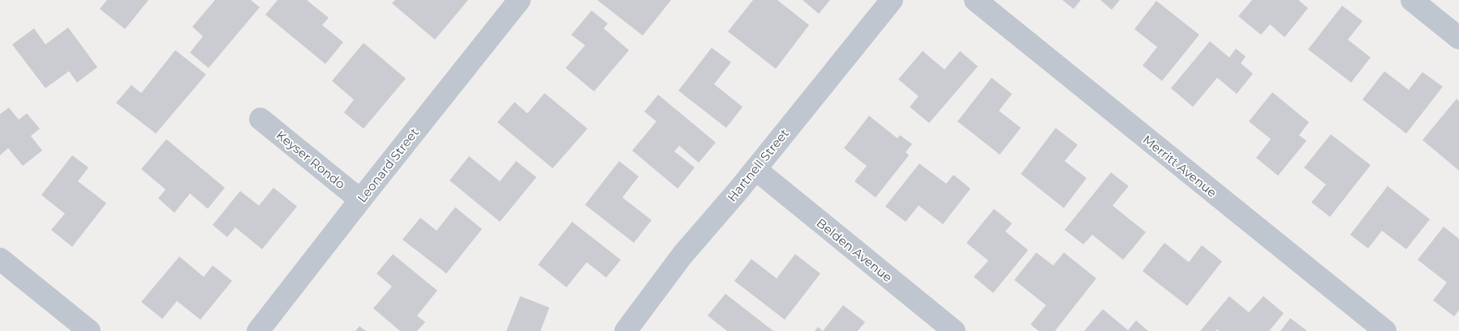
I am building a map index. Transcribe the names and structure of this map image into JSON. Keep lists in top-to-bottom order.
{
  "streets": {
    "street": [
      "Keyser Rondo",
      "Leonard Street",
      "Hartnell Street",
      "Merritt Avenue",
      "Belden Avenue"
    ]
  },
  "crossings": [
    ["Keyser Rondo", "Leonard Street"],
    ["Hartnell Street", "Belden Avenue"]
  ]
}
